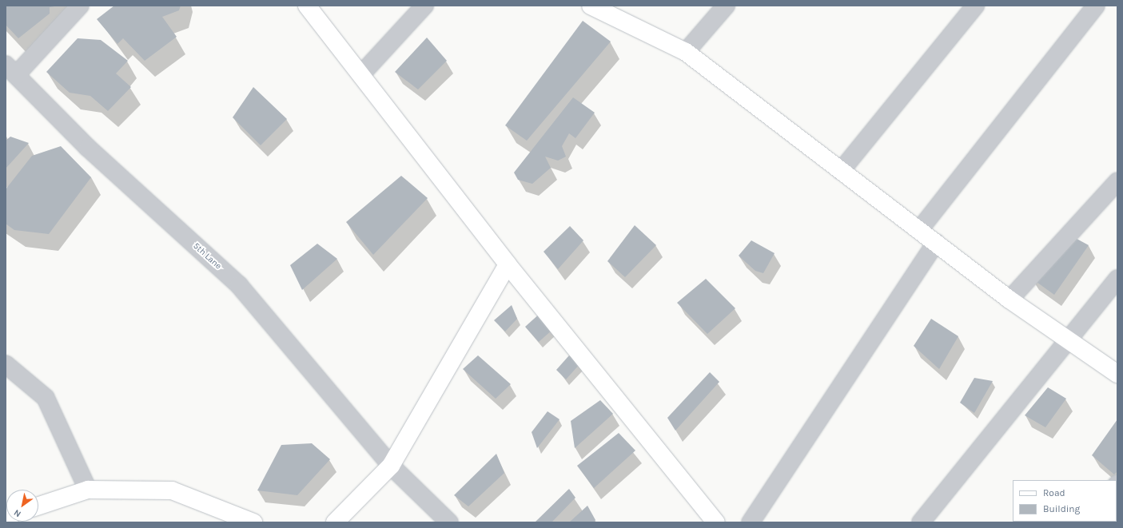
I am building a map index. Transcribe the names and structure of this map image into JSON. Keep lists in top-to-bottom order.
{
  "streets": {
    "street": ["5th Lane"]
  },
  "legend": ["Road", "Building"],
  "north": "bottom left"
}
